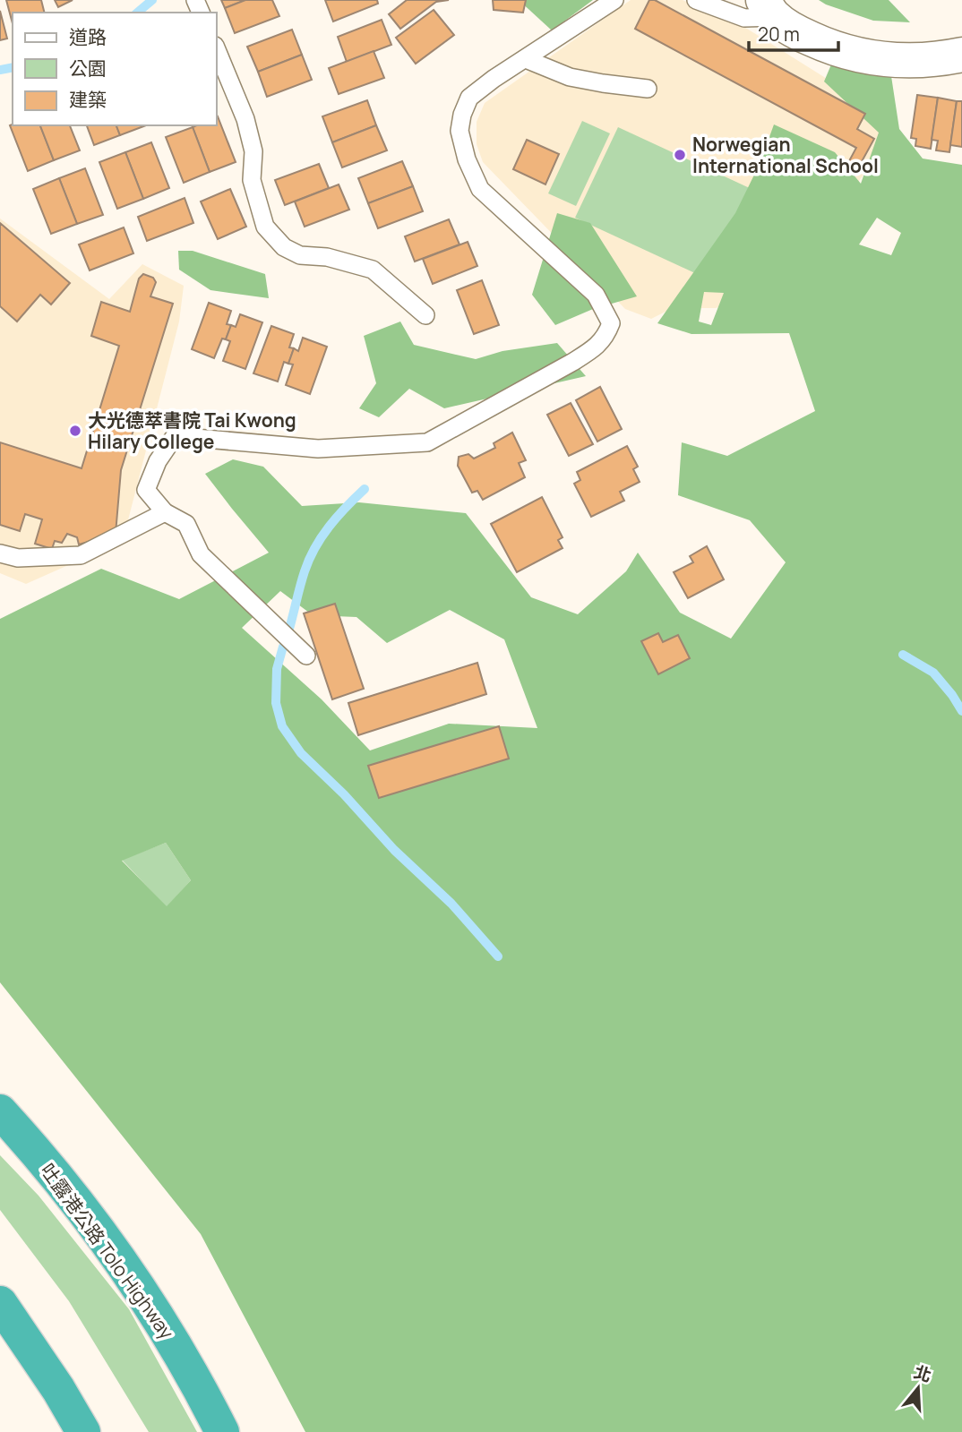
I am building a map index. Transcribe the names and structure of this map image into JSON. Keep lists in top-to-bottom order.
{
  "streets": {
    "highway": ["吐露港公路 Tolo Highway"]
  },
  "places": ["Norwegian International School", "大光德萃書院 Tai Kwong Hilary College"],
  "legend": ["道路", "公園", "建築"],
  "scale_bar": "20 m",
  "north": "top"
}
